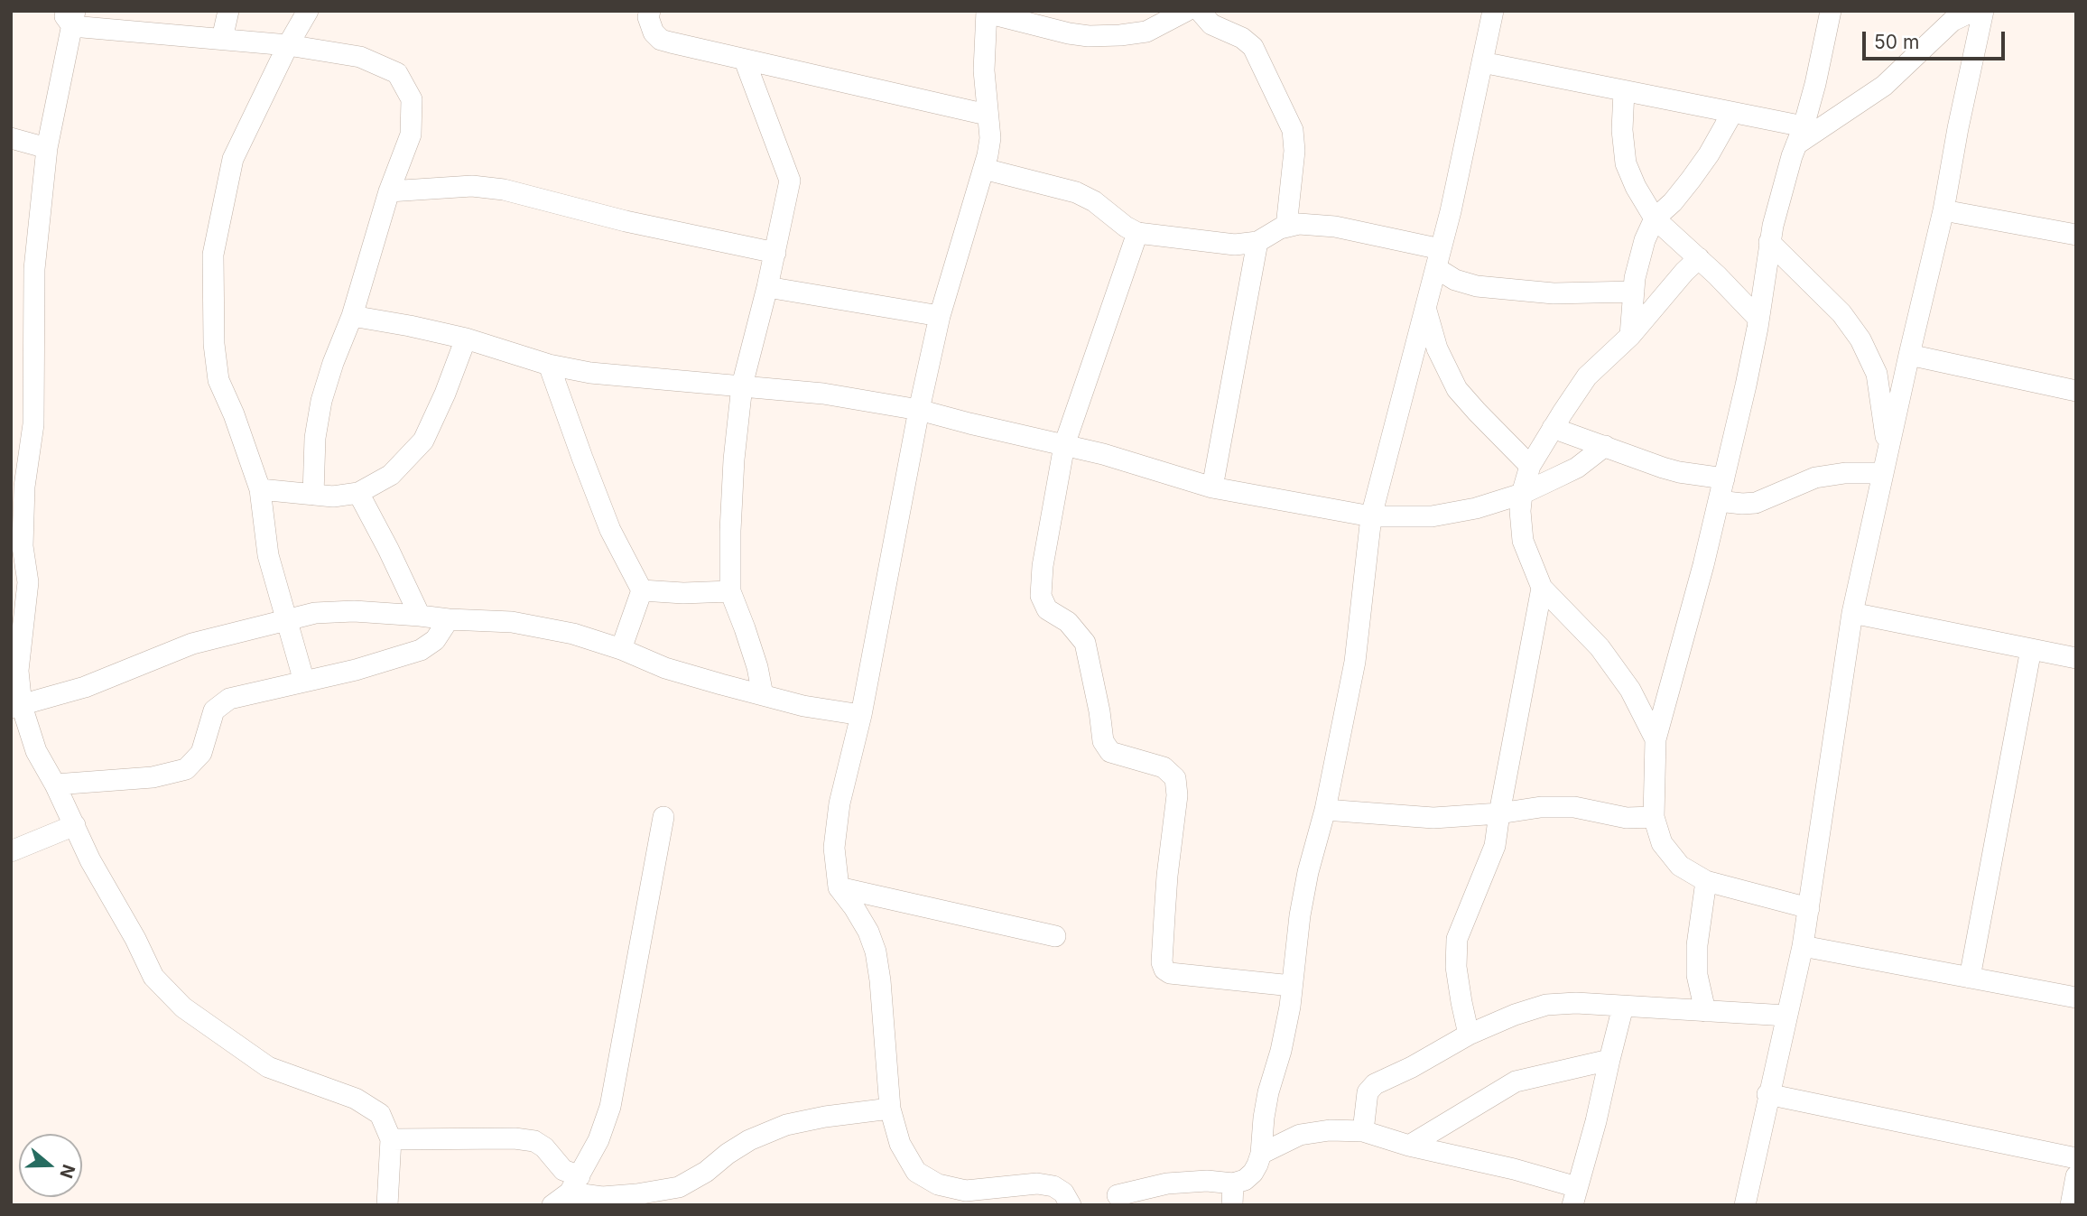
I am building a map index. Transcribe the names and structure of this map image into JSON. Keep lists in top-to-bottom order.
{
  "scale_bar": "50 m",
  "north": "right"
}
